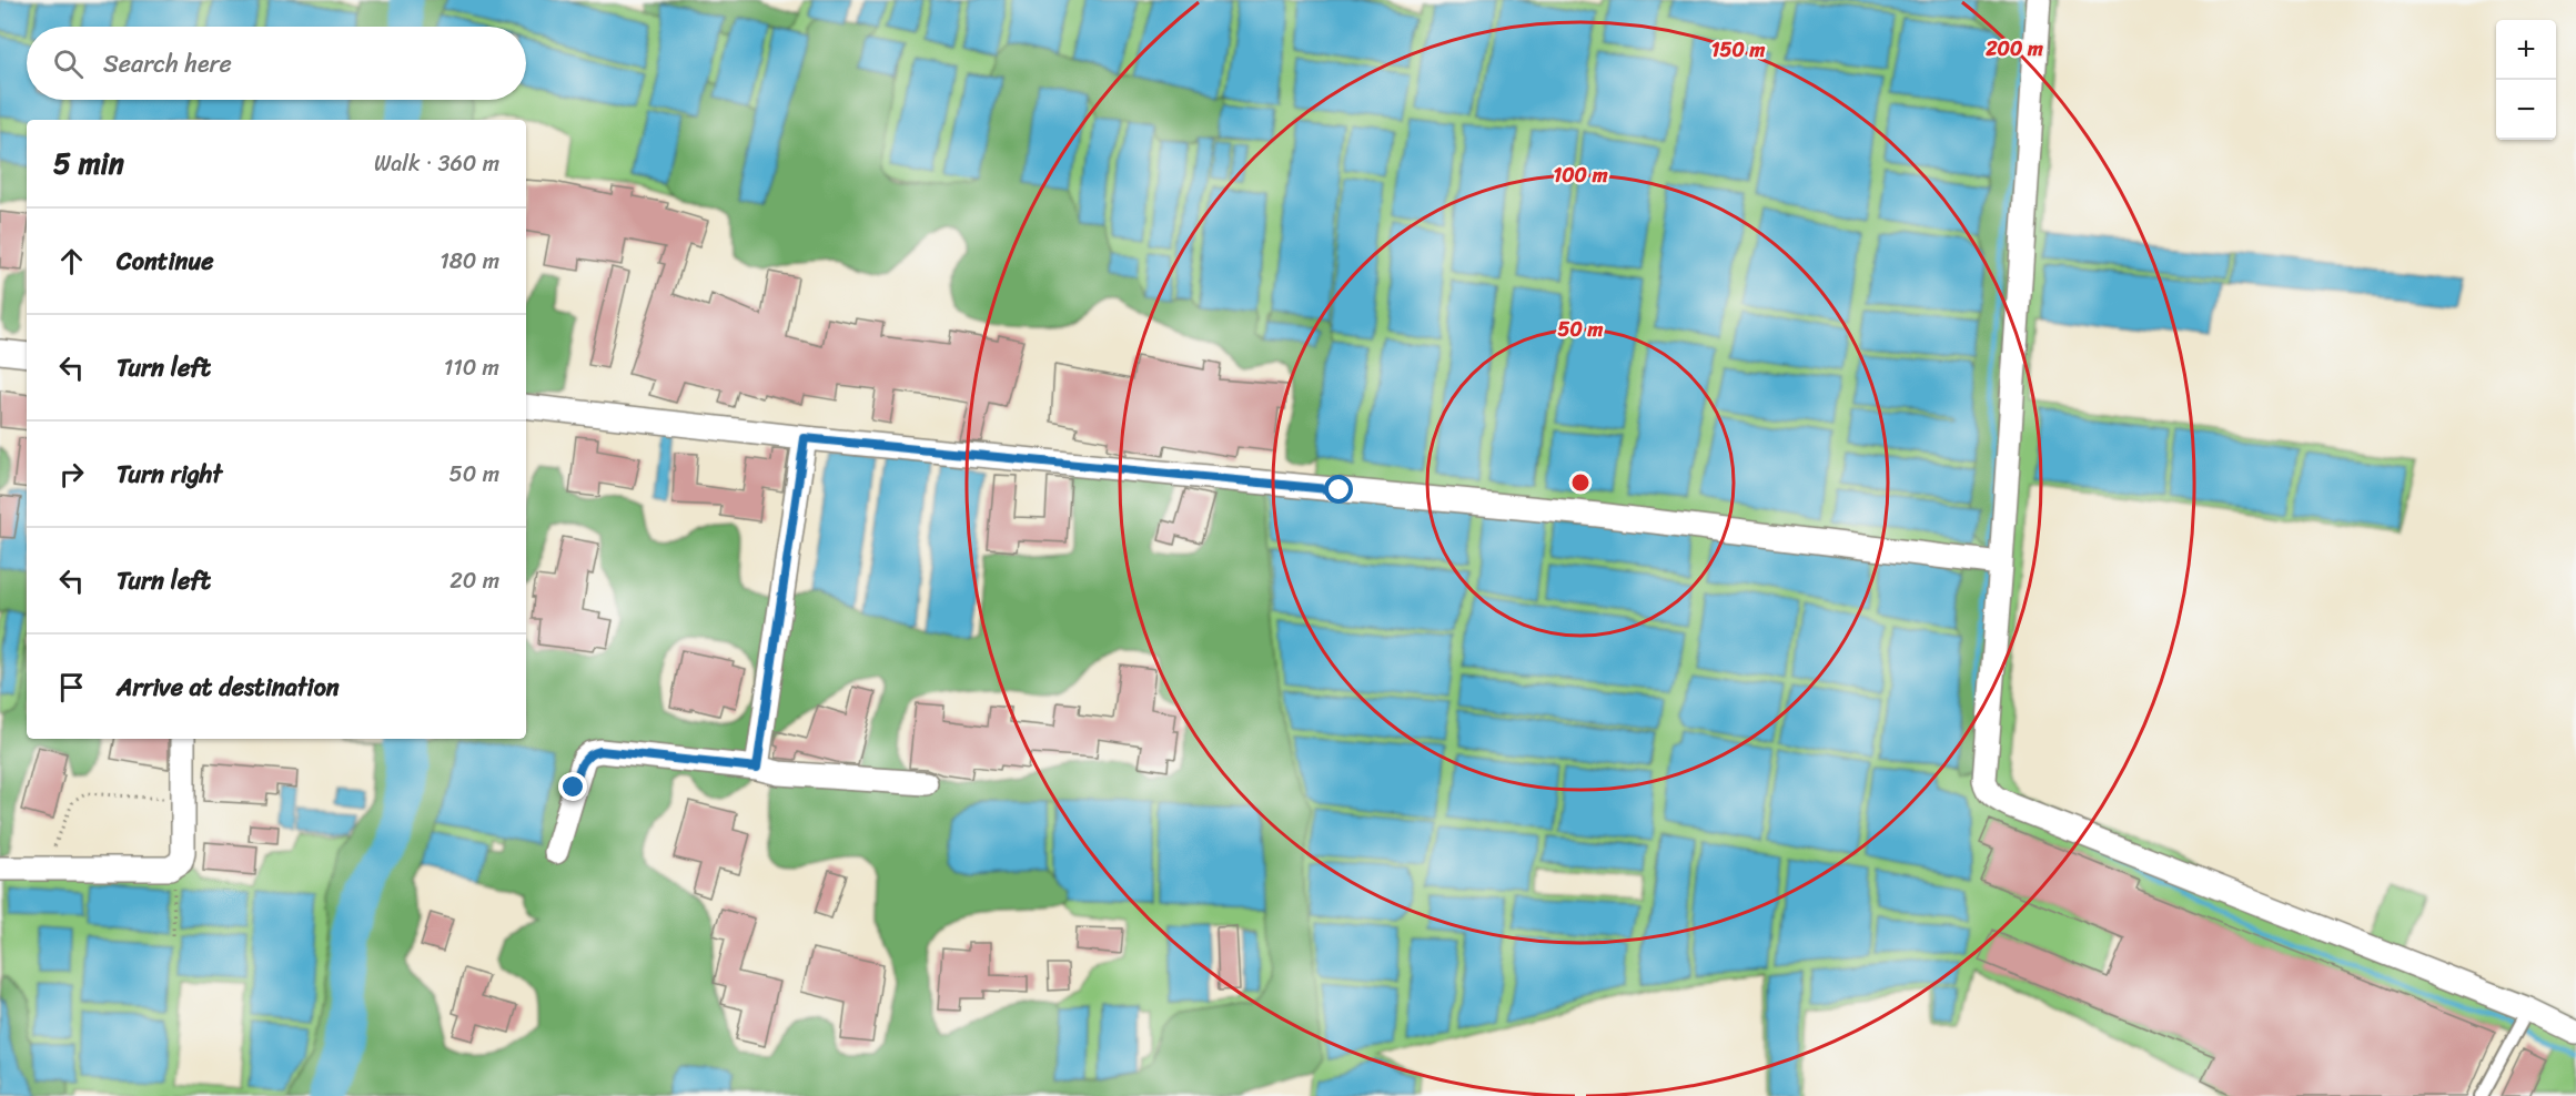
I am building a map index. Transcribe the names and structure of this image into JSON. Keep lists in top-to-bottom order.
{
  "page": {
    "map_buttons": ["+", "−"],
    "search": "Search here",
    "heading": ["5 min", "Walk · 360 m"],
    "list": [
      ["Continue", "180 m"],
      ["Turn left", "110 m"],
      ["Turn right", "50 m"],
      ["Turn left", "20 m"],
      "Arrive at destination"
    ]
  },
  "rings": [
    "200 m",
    "150 m",
    "100 m",
    "50 m"
  ]
}
